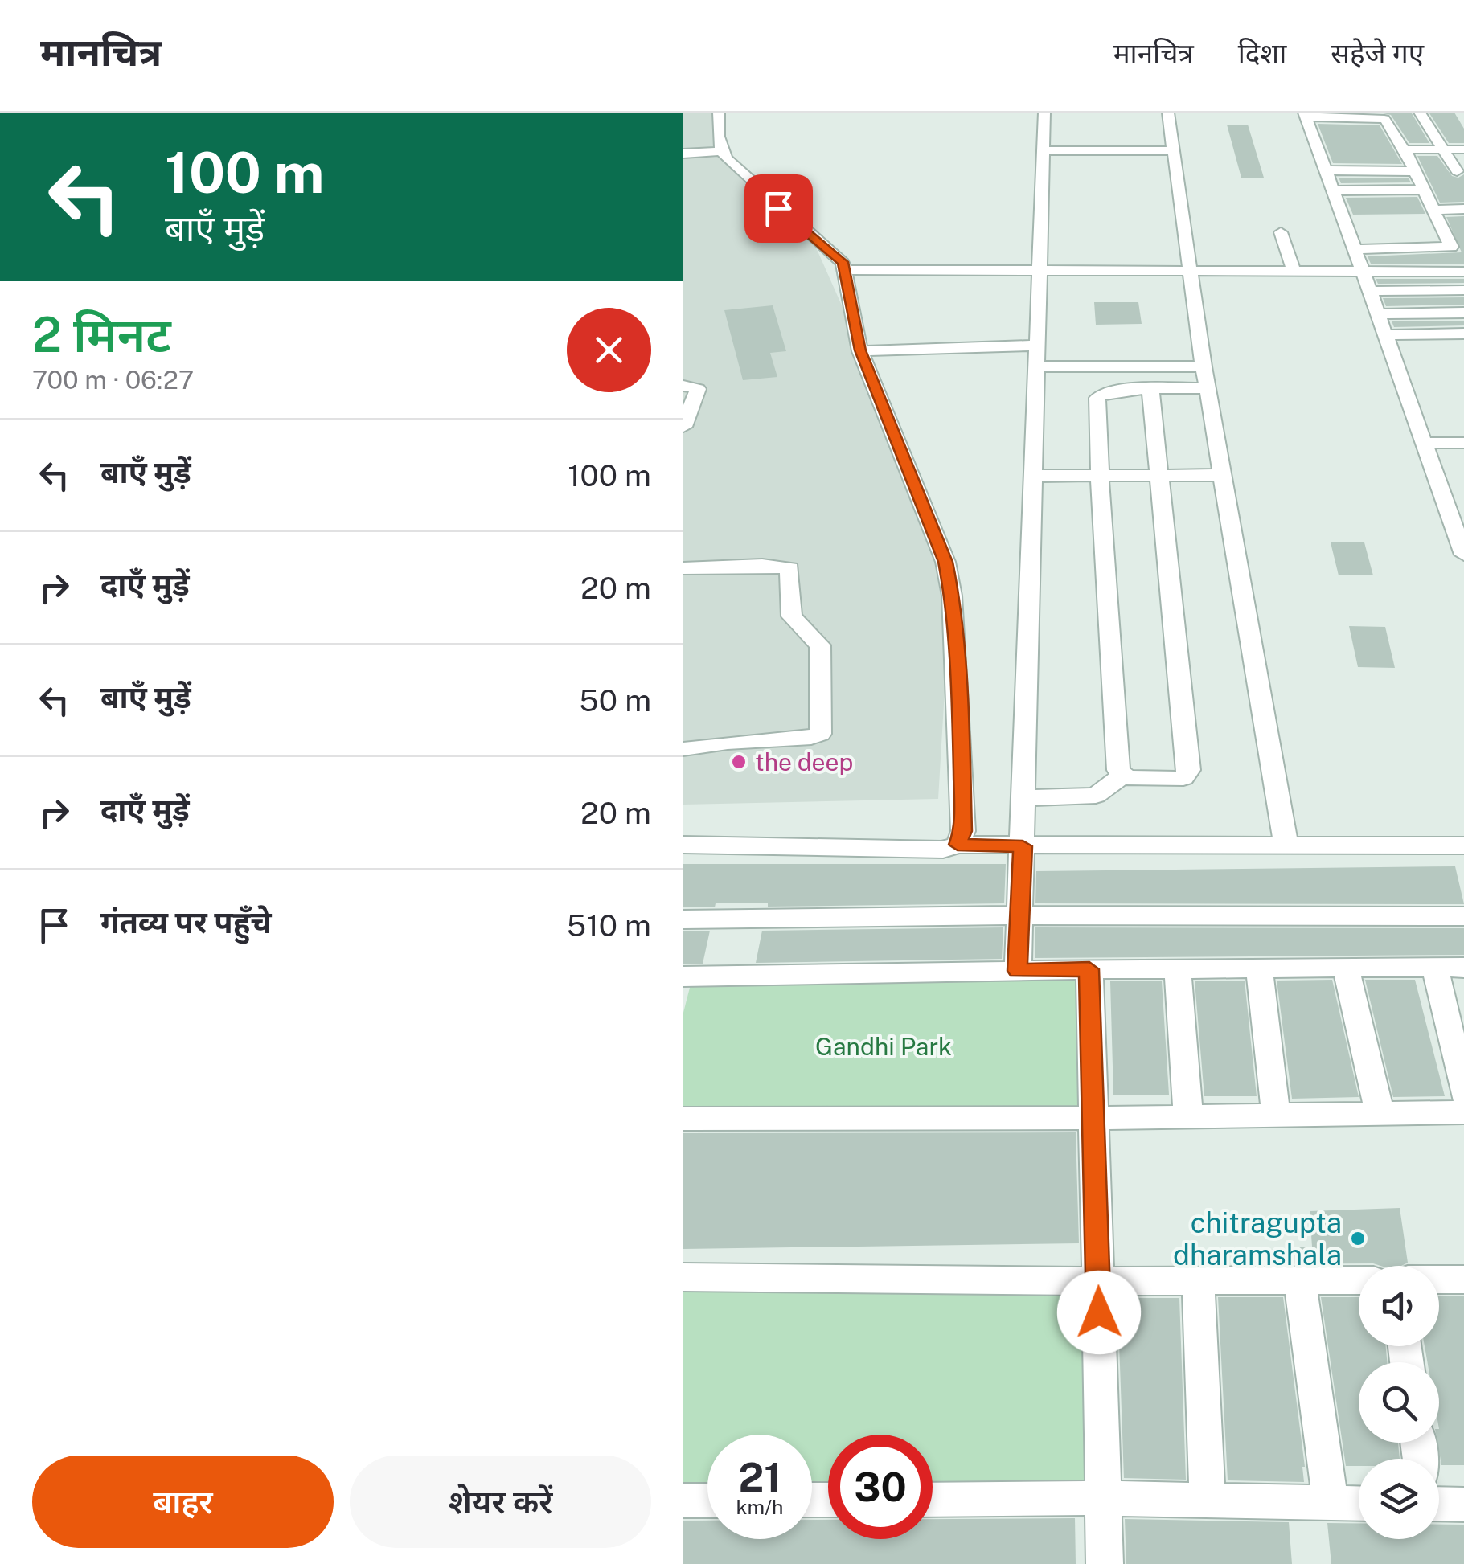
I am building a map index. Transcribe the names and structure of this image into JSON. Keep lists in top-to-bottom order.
{
  "parks": ["Gandhi Park"],
  "places": ["the deep", "chitragupta dharamshala"],
  "page": {
    "header": "मानचित्र",
    "nav": ["मानचित्र", "दिशा", "सहेजे गए"],
    "turn": ["100 m", "बाएँ मुड़ें"],
    "heading": ["2 मिनट", "700 m · 06:27"],
    "list": [
      {
        "name": "बाएँ मुड़ें",
        "value": "100 m"
      },
      {
        "name": "दाएँ मुड़ें",
        "value": "20 m"
      },
      {
        "name": "बाएँ मुड़ें",
        "value": "50 m"
      },
      {
        "name": "दाएँ मुड़ें",
        "value": "20 m"
      },
      {
        "name": "गंतव्य पर पहुँचे",
        "value": "510 m"
      }
    ],
    "speed": "21 km/h",
    "limit": "30",
    "buttons": ["बाहर", "शेयर करें"]
  }
}
